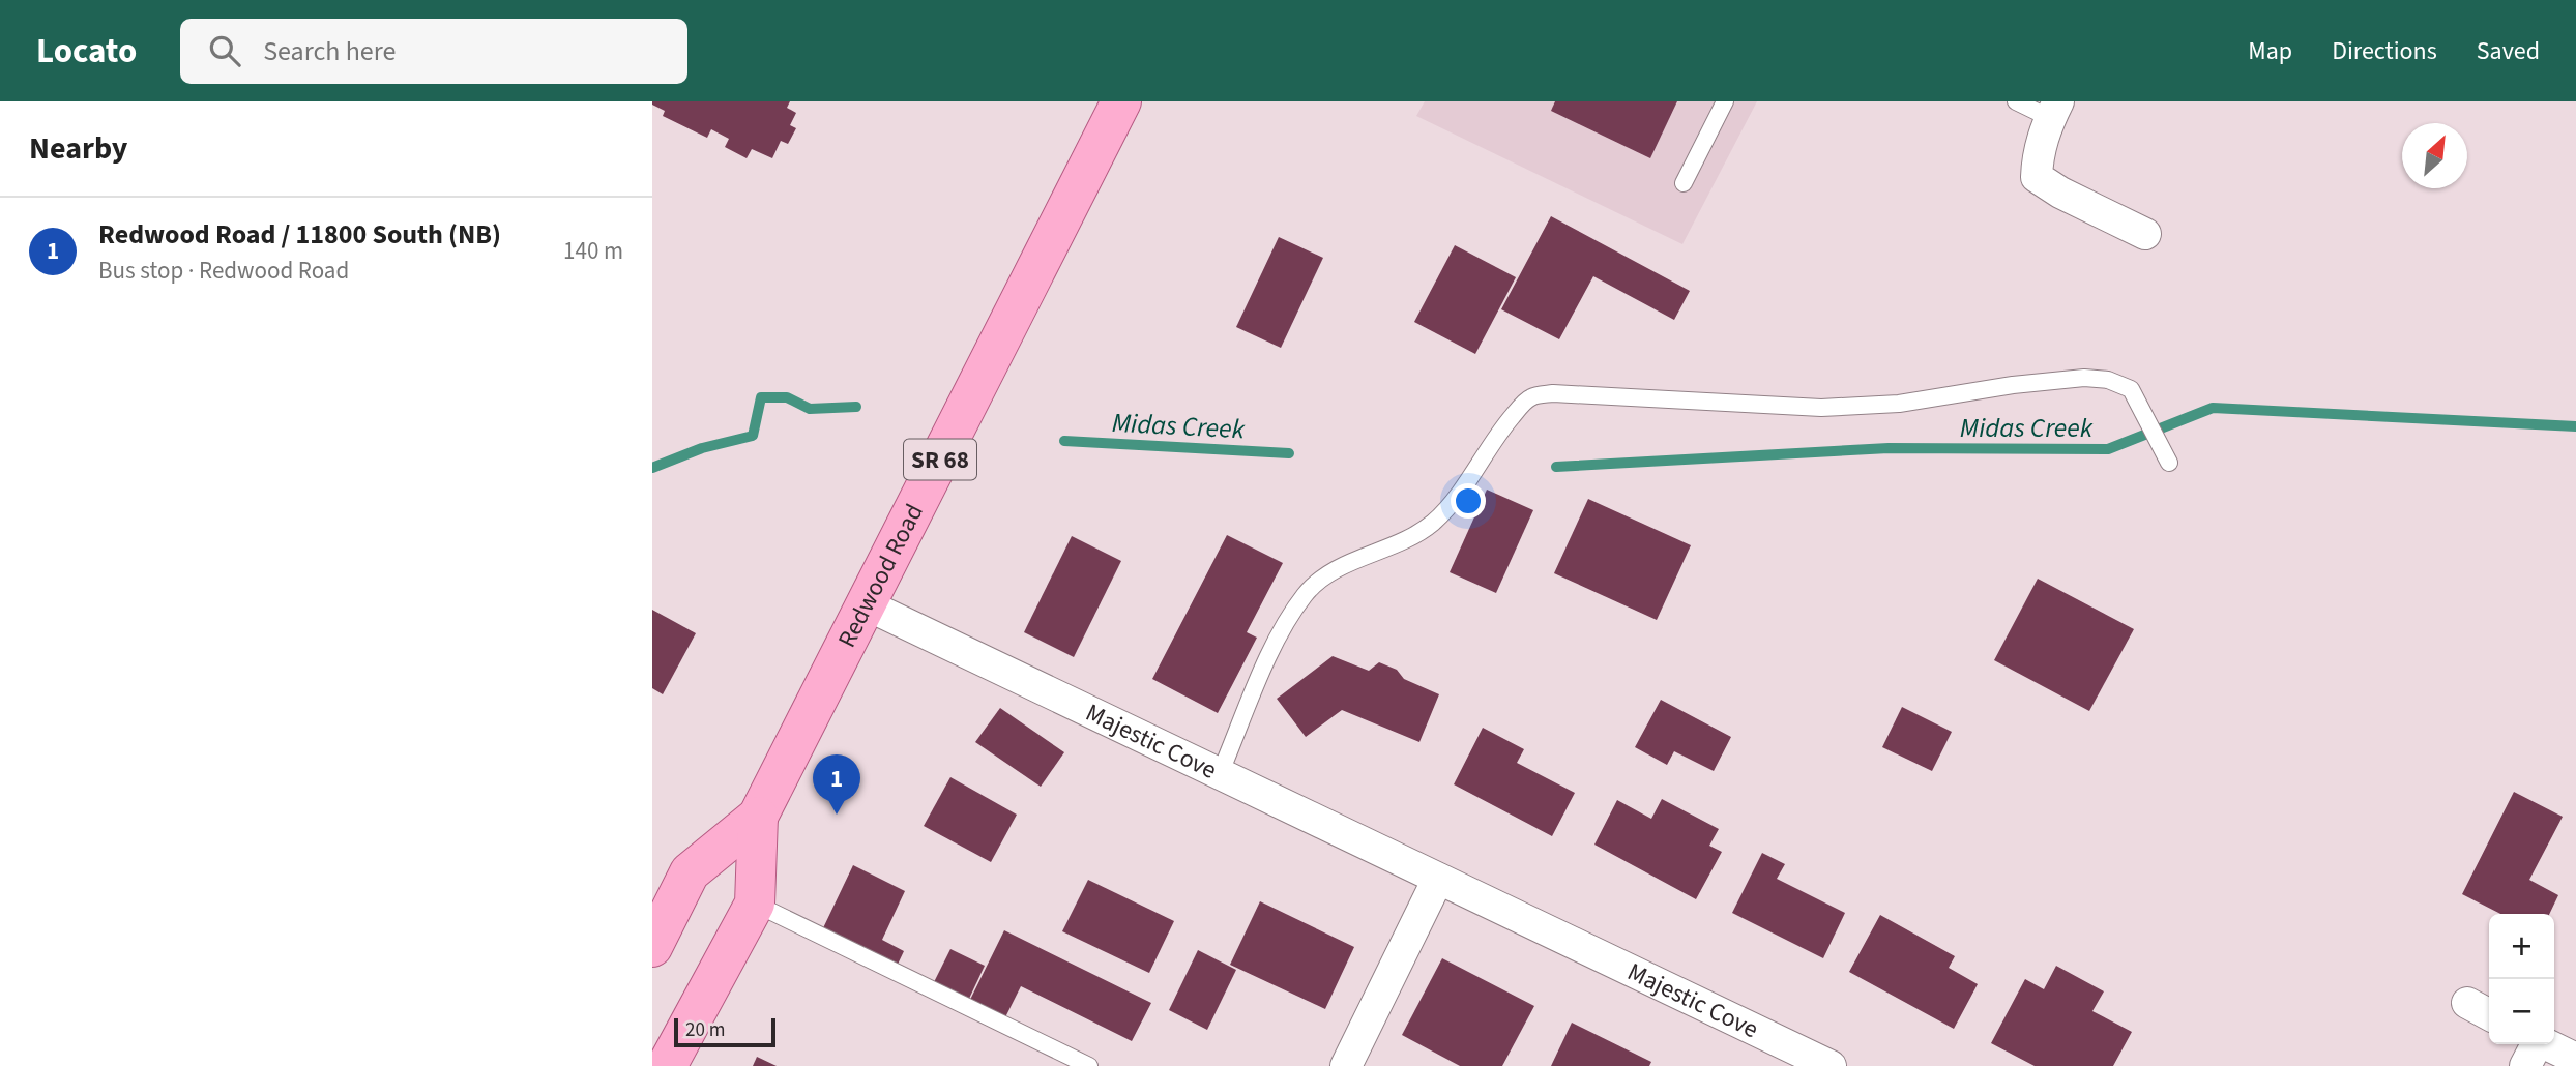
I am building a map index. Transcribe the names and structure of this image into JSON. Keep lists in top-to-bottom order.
{
  "streets": {
    "main road": ["SR 68", "Redwood Road"],
    "street": ["Majestic Cove"]
  },
  "crossings": [
    ["Redwood Road", "Majestic Cove"]
  ],
  "water": ["Midas Creek"],
  "scale_bar": "20 m",
  "north": "top right",
  "page": {
    "header": "Locato",
    "search": "Search here",
    "nav": ["Map", "Directions", "Saved"],
    "heading": "Nearby",
    "list": [
      {
        "mark": "1",
        "name": "Redwood Road / 11800 South (NB)",
        "note": "Bus stop · Redwood Road",
        "value": "140 m"
      }
    ],
    "pins": "1",
    "map_buttons": ["+", "−"],
    "scale": "20 m"
  }
}
